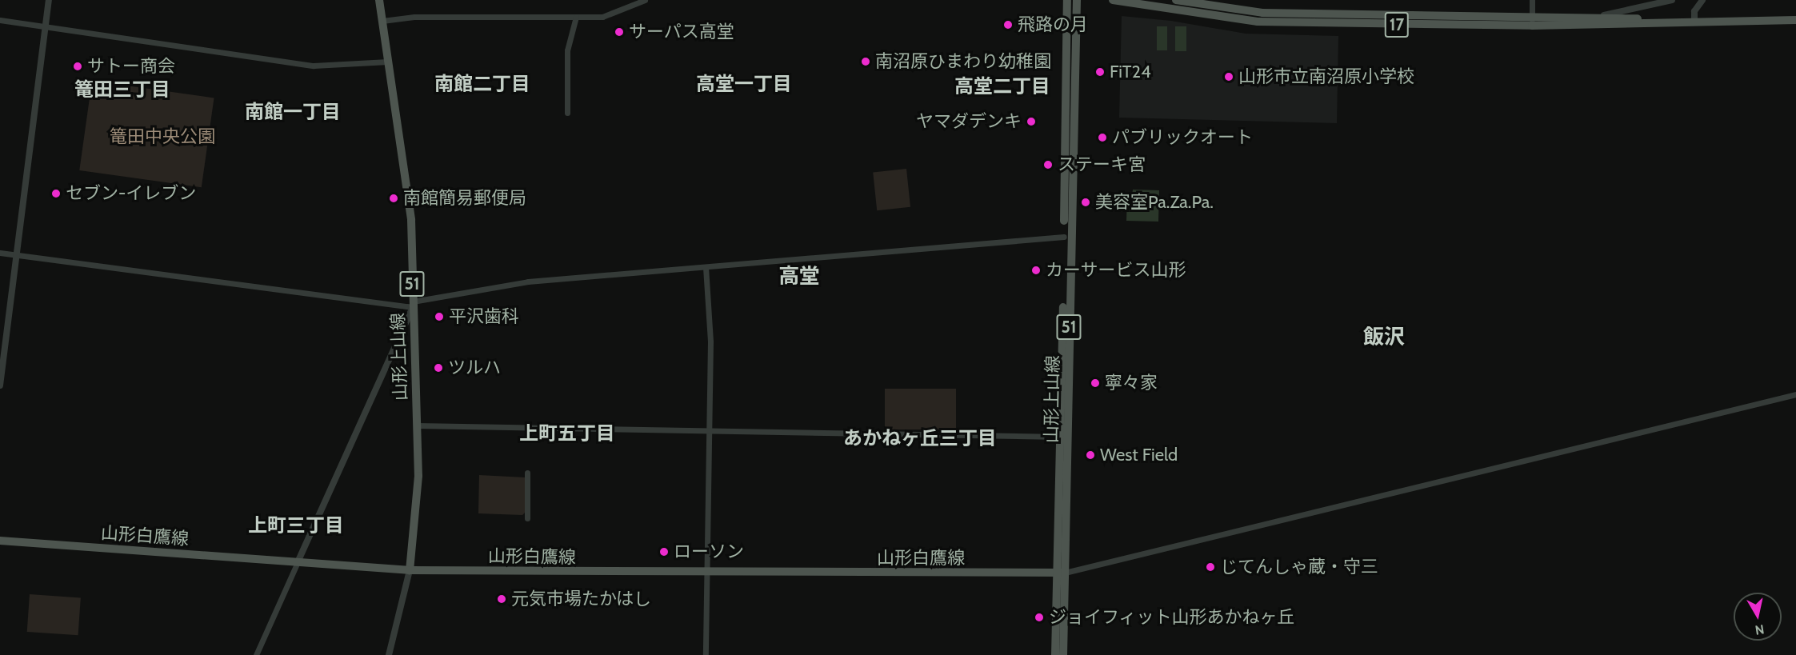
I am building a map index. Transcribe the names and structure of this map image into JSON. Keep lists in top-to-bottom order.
{
  "streets": {
    "main road": [
      "17",
      "51",
      "山形上山線",
      "山形白鷹線"
    ]
  },
  "crossings": [
    ["山形上山線", "山形白鷹線"]
  ],
  "districts": [
    "南館二丁目",
    "高堂一丁目",
    "高堂二丁目",
    "篭田三丁目",
    "南館一丁目",
    "高堂",
    "飯沢",
    "上町五丁目",
    "あかねヶ丘三丁目",
    "上町三丁目"
  ],
  "parks": ["篭田中央公園"],
  "places": [
    "飛路の月",
    "サーパス高堂",
    "南沼原ひまわり幼稚園",
    "サトー商会",
    "FiT24",
    "山形市立南沼原小学校",
    "ヤマダデンキ",
    "パブリックオート",
    "ステーキ宮",
    "セブン-イレブン",
    "南館簡易郵便局",
    "美容室Pa.Za.Pa.",
    "カーサービス山形",
    "平沢歯科",
    "ツルハ",
    "寧々家",
    "West Field",
    "ローソン",
    "じてんしゃ蔵・守三",
    "元気市場たかはし",
    "ジョイフィット山形あかねヶ丘"
  ],
  "north": "bottom"
}
